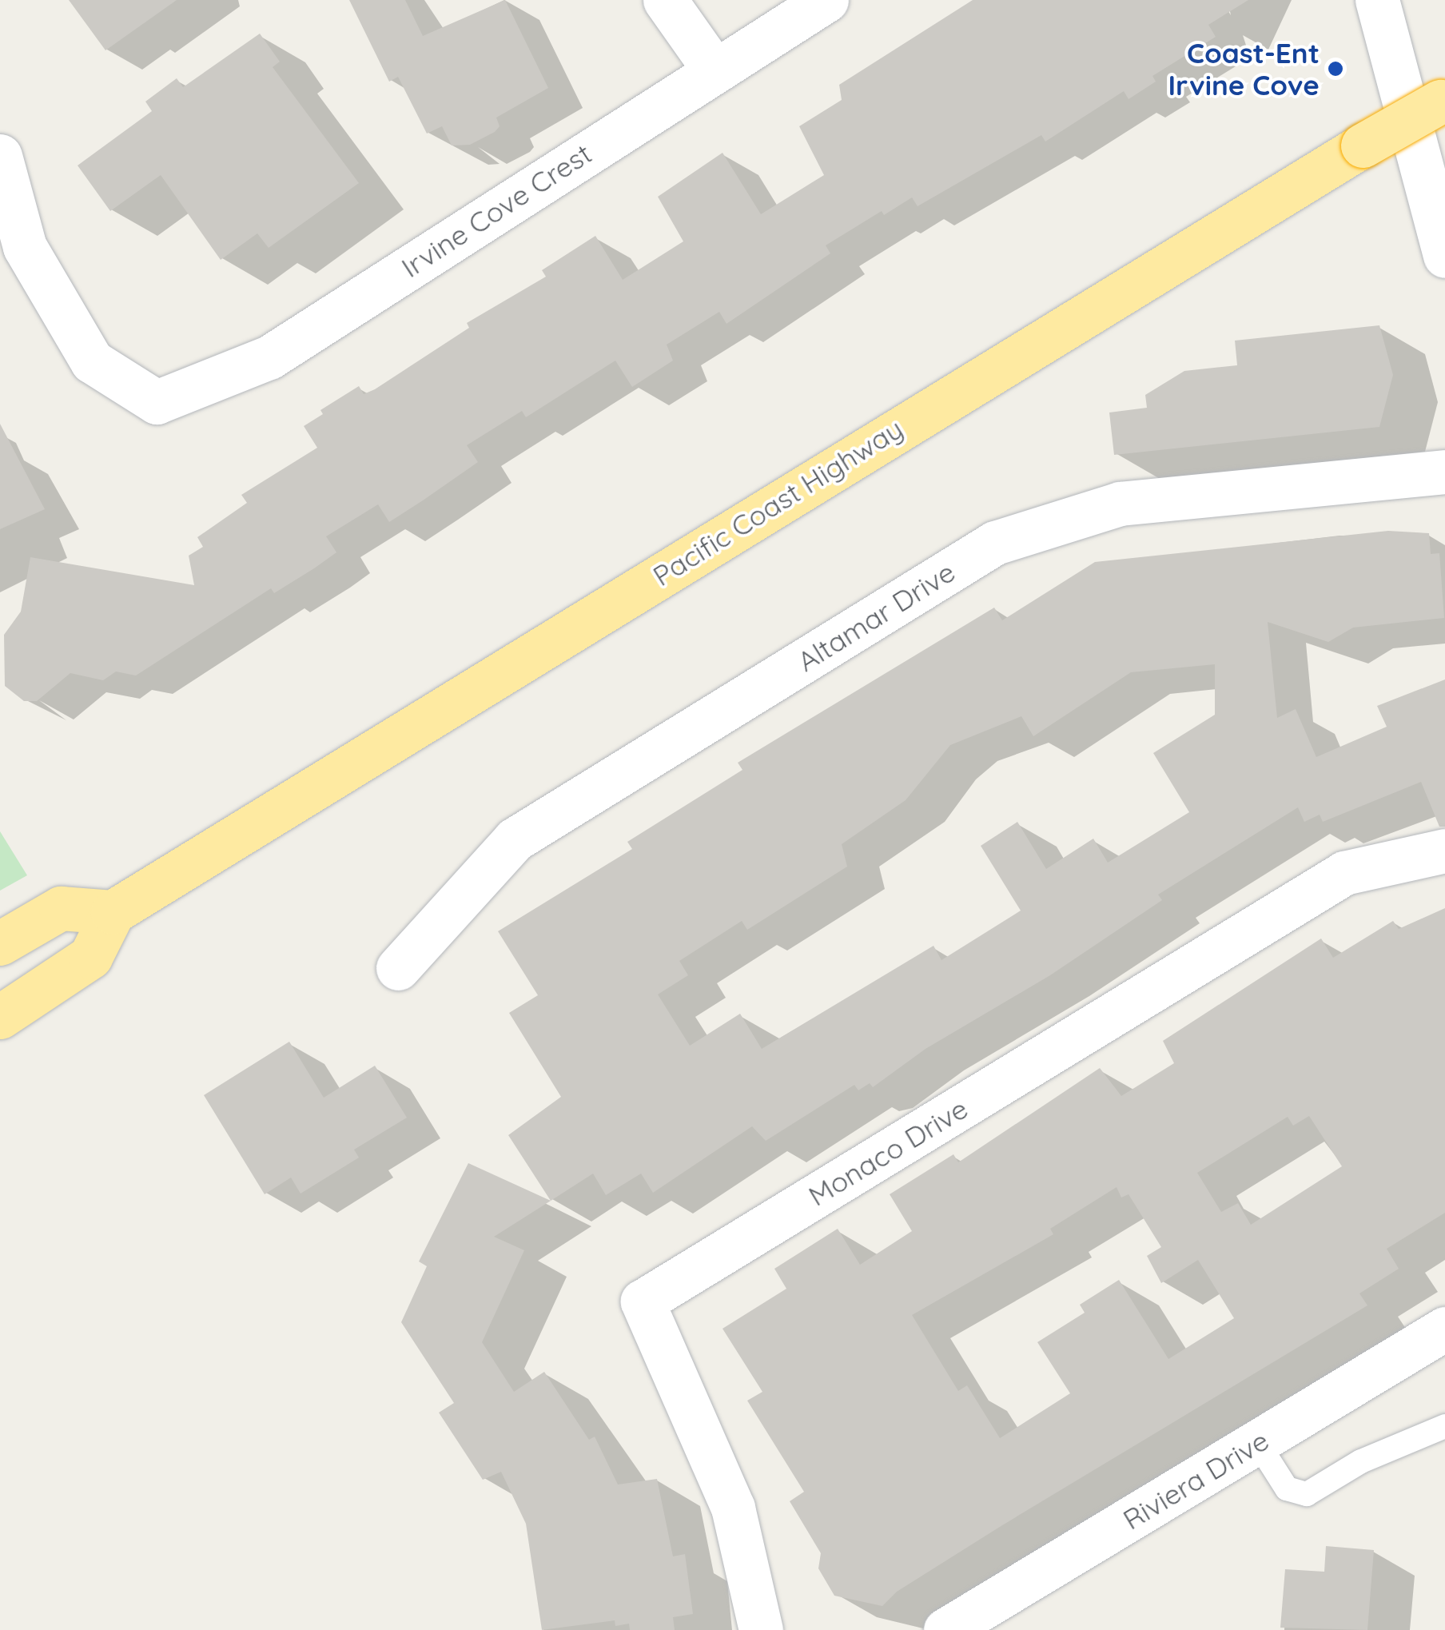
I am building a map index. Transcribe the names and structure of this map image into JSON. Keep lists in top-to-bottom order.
{
  "streets": {
    "highway": ["Pacific Coast Highway"],
    "street": [
      "Irvine Cove Crest",
      "Altamar Drive",
      "Monaco Drive",
      "Riviera Drive"
    ]
  },
  "places": ["Coast-Ent Irvine Cove"]
}
